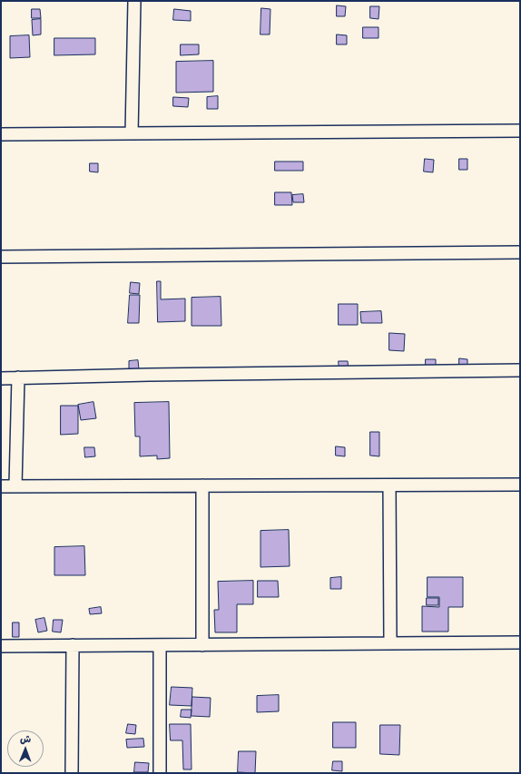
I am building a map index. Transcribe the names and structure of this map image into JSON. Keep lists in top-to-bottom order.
{
  "north": "top"
}
